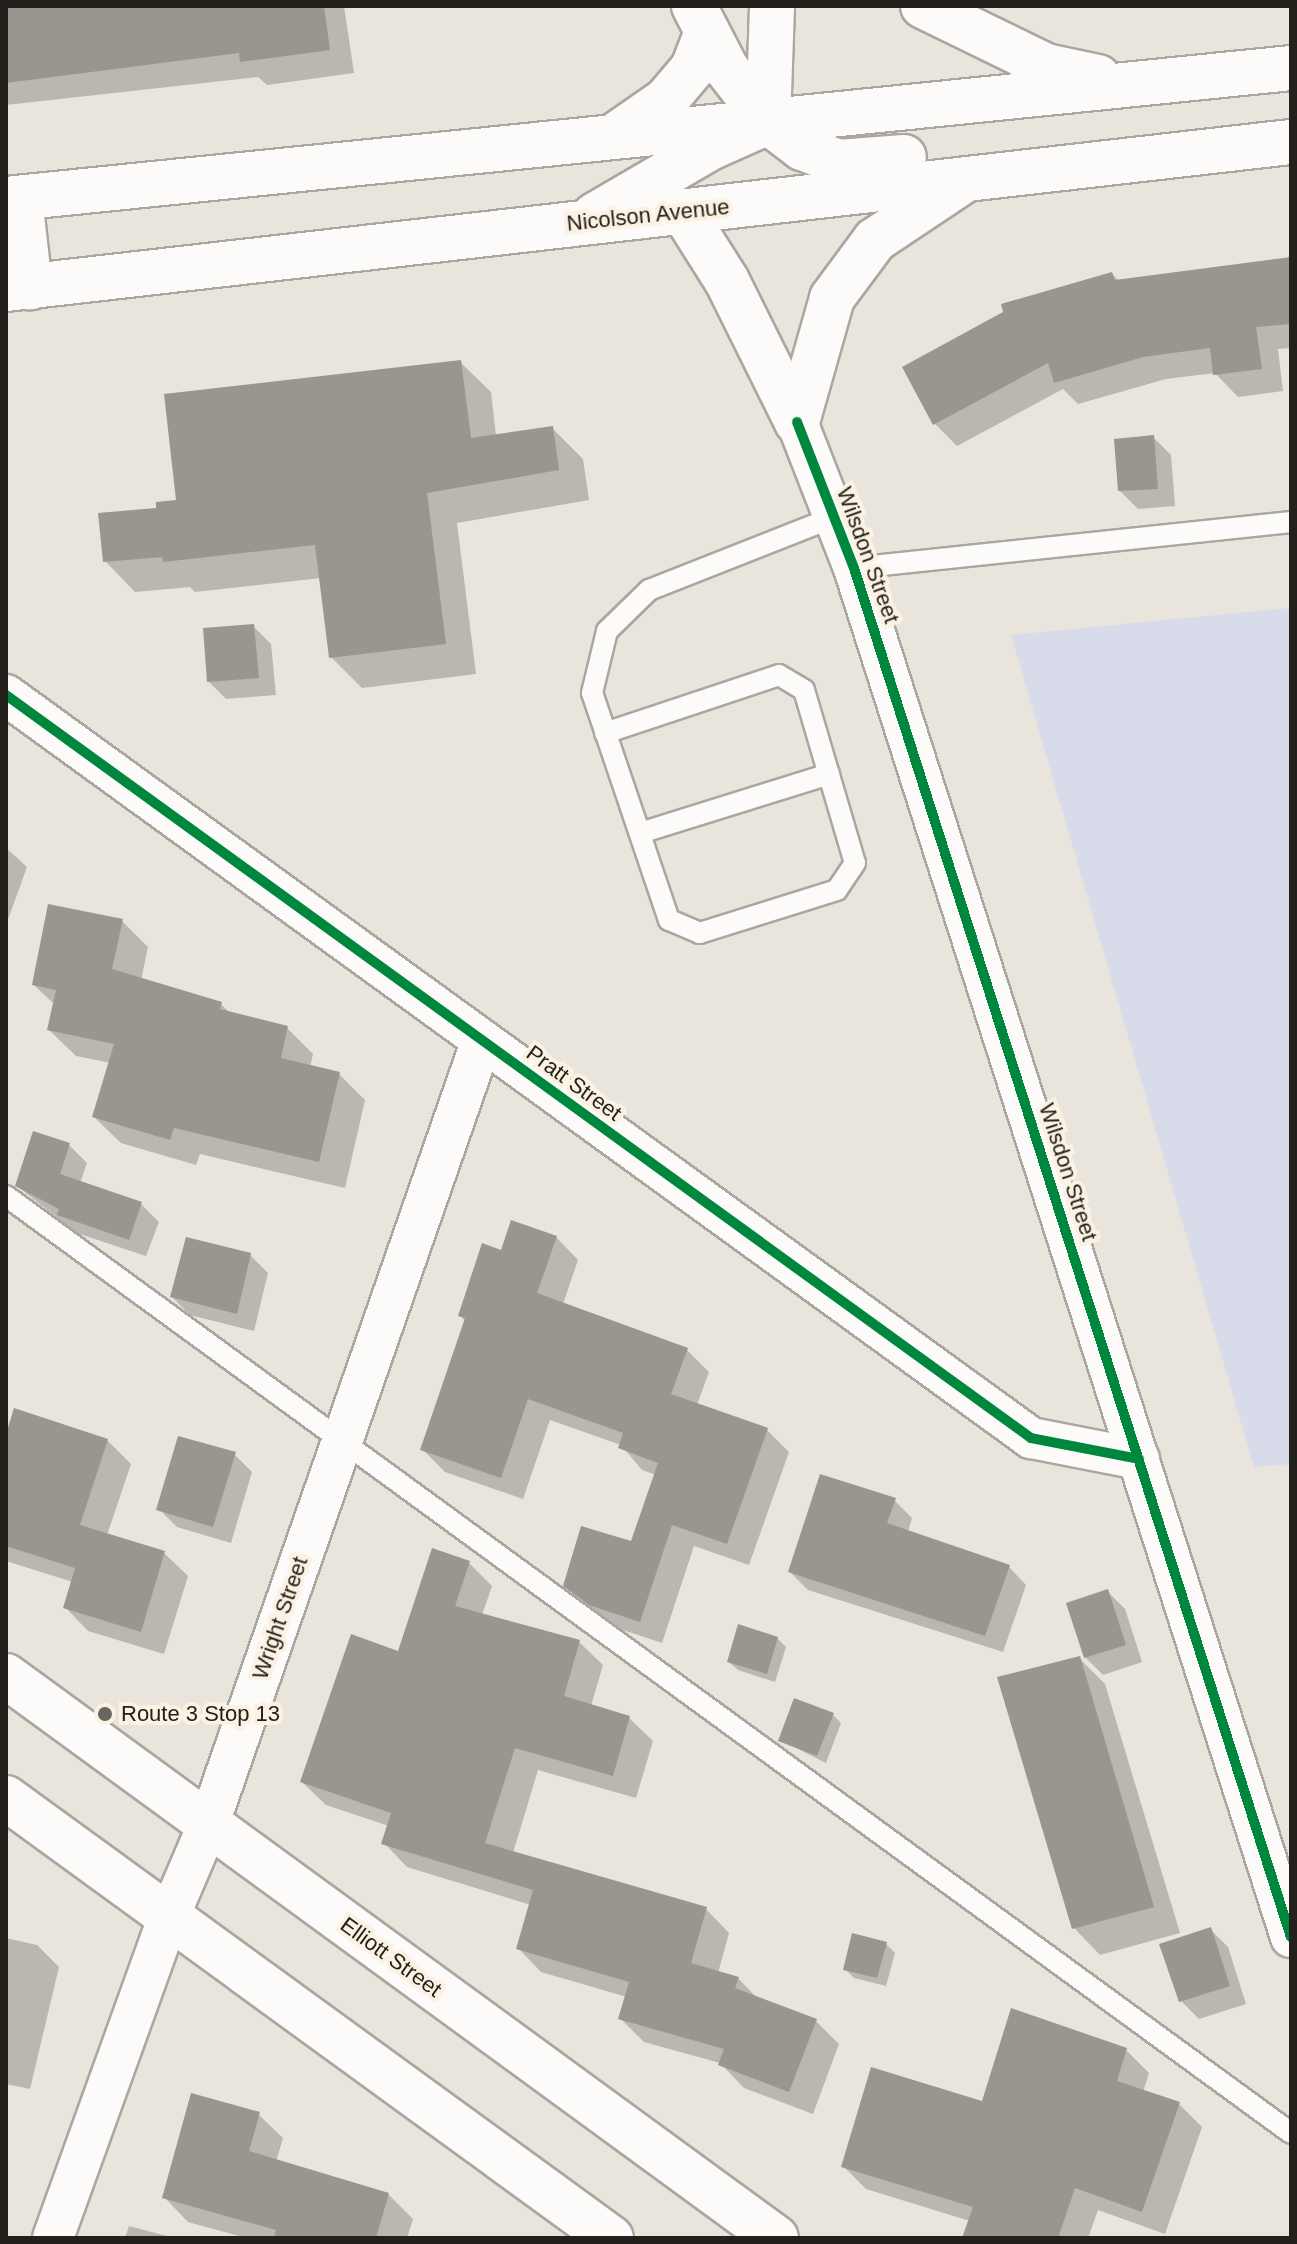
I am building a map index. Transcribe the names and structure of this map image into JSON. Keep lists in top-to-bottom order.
{
  "streets": {
    "main road": ["Nicolson Avenue", "Elliott Street"],
    "street": ["Wilsdon Street", "Pratt Street", "Wright Street"]
  },
  "crossings": [
    ["Wilsdon Street", "Pratt Street"],
    ["Pratt Street", "Wright Street"],
    ["Wright Street", "Elliott Street"]
  ],
  "places": ["Route 3 Stop 13"]
}
